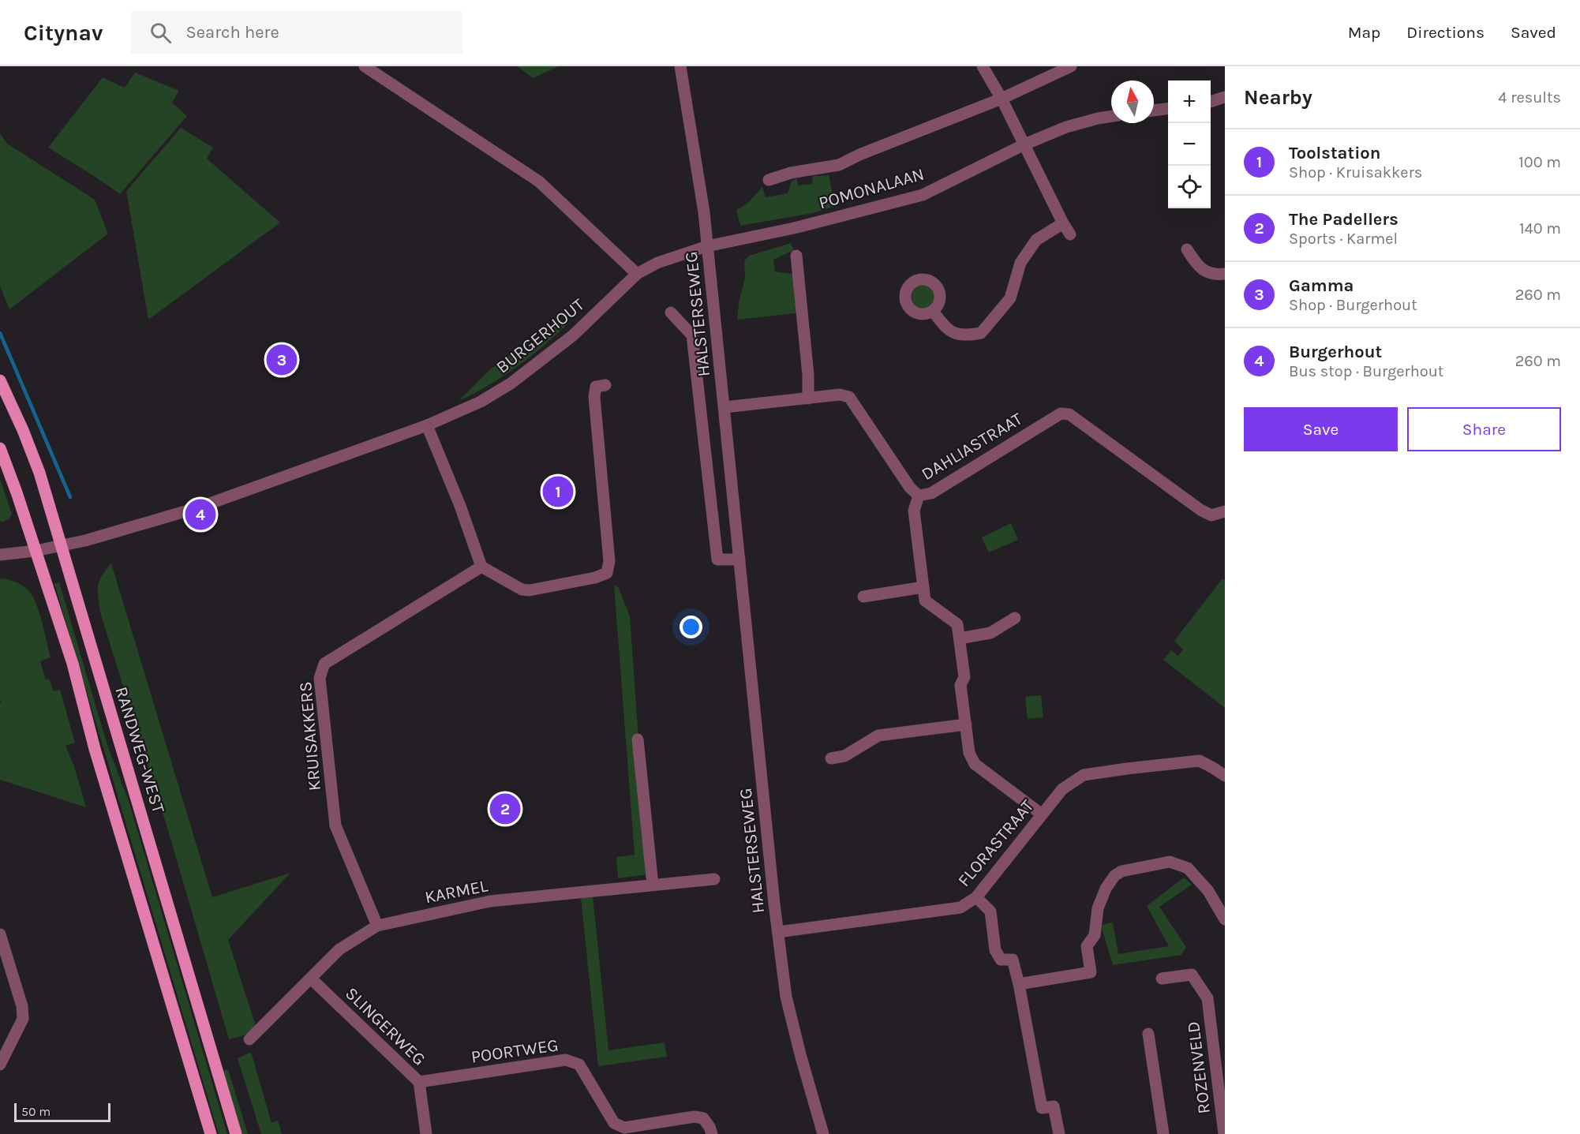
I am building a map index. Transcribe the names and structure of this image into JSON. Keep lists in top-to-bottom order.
{
  "streets": {
    "main road": ["RANDWEG-WEST"],
    "street": [
      "POMONALAAN",
      "HALSTERSEWEG",
      "BURGERHOUT",
      "DAHLIASTRAAT",
      "KRUISAKKERS",
      "FLORASTRAAT",
      "KARMEL",
      "SLINGERWEG",
      "POORTWEG",
      "ROZENVELD"
    ]
  },
  "crossings": [
    ["POMONALAAN", "HALSTERSEWEG"],
    ["POMONALAAN", "BURGERHOUT"],
    ["HALSTERSEWEG", "BURGERHOUT"],
    ["HALSTERSEWEG", "DAHLIASTRAAT"],
    ["HALSTERSEWEG", "FLORASTRAAT"],
    ["BURGERHOUT", "RANDWEG-WEST"],
    ["KRUISAKKERS", "KARMEL"],
    ["KARMEL", "SLINGERWEG"],
    ["SLINGERWEG", "POORTWEG"]
  ],
  "scale_bar": "50 m",
  "north": "top",
  "page": {
    "header": "Citynav",
    "search": "Search here",
    "nav": ["Map", "Directions", "Saved"],
    "heading": ["Nearby", "4 results"],
    "map_buttons": ["+", "−"],
    "list": [
      {
        "mark": "1",
        "name": "Toolstation",
        "note": "Shop · Kruisakkers",
        "value": "100 m"
      },
      {
        "mark": "2",
        "name": "The Padellers",
        "note": "Sports · Karmel",
        "value": "140 m"
      },
      {
        "mark": "3",
        "name": "Gamma",
        "note": "Shop · Burgerhout",
        "value": "260 m"
      },
      {
        "mark": "4",
        "name": "Burgerhout",
        "note": "Bus stop · Burgerhout",
        "value": "260 m"
      }
    ],
    "pins": [
      "3",
      "1",
      "4",
      "2"
    ],
    "buttons": ["Save", "Share"],
    "scale": "50 m"
  }
}
